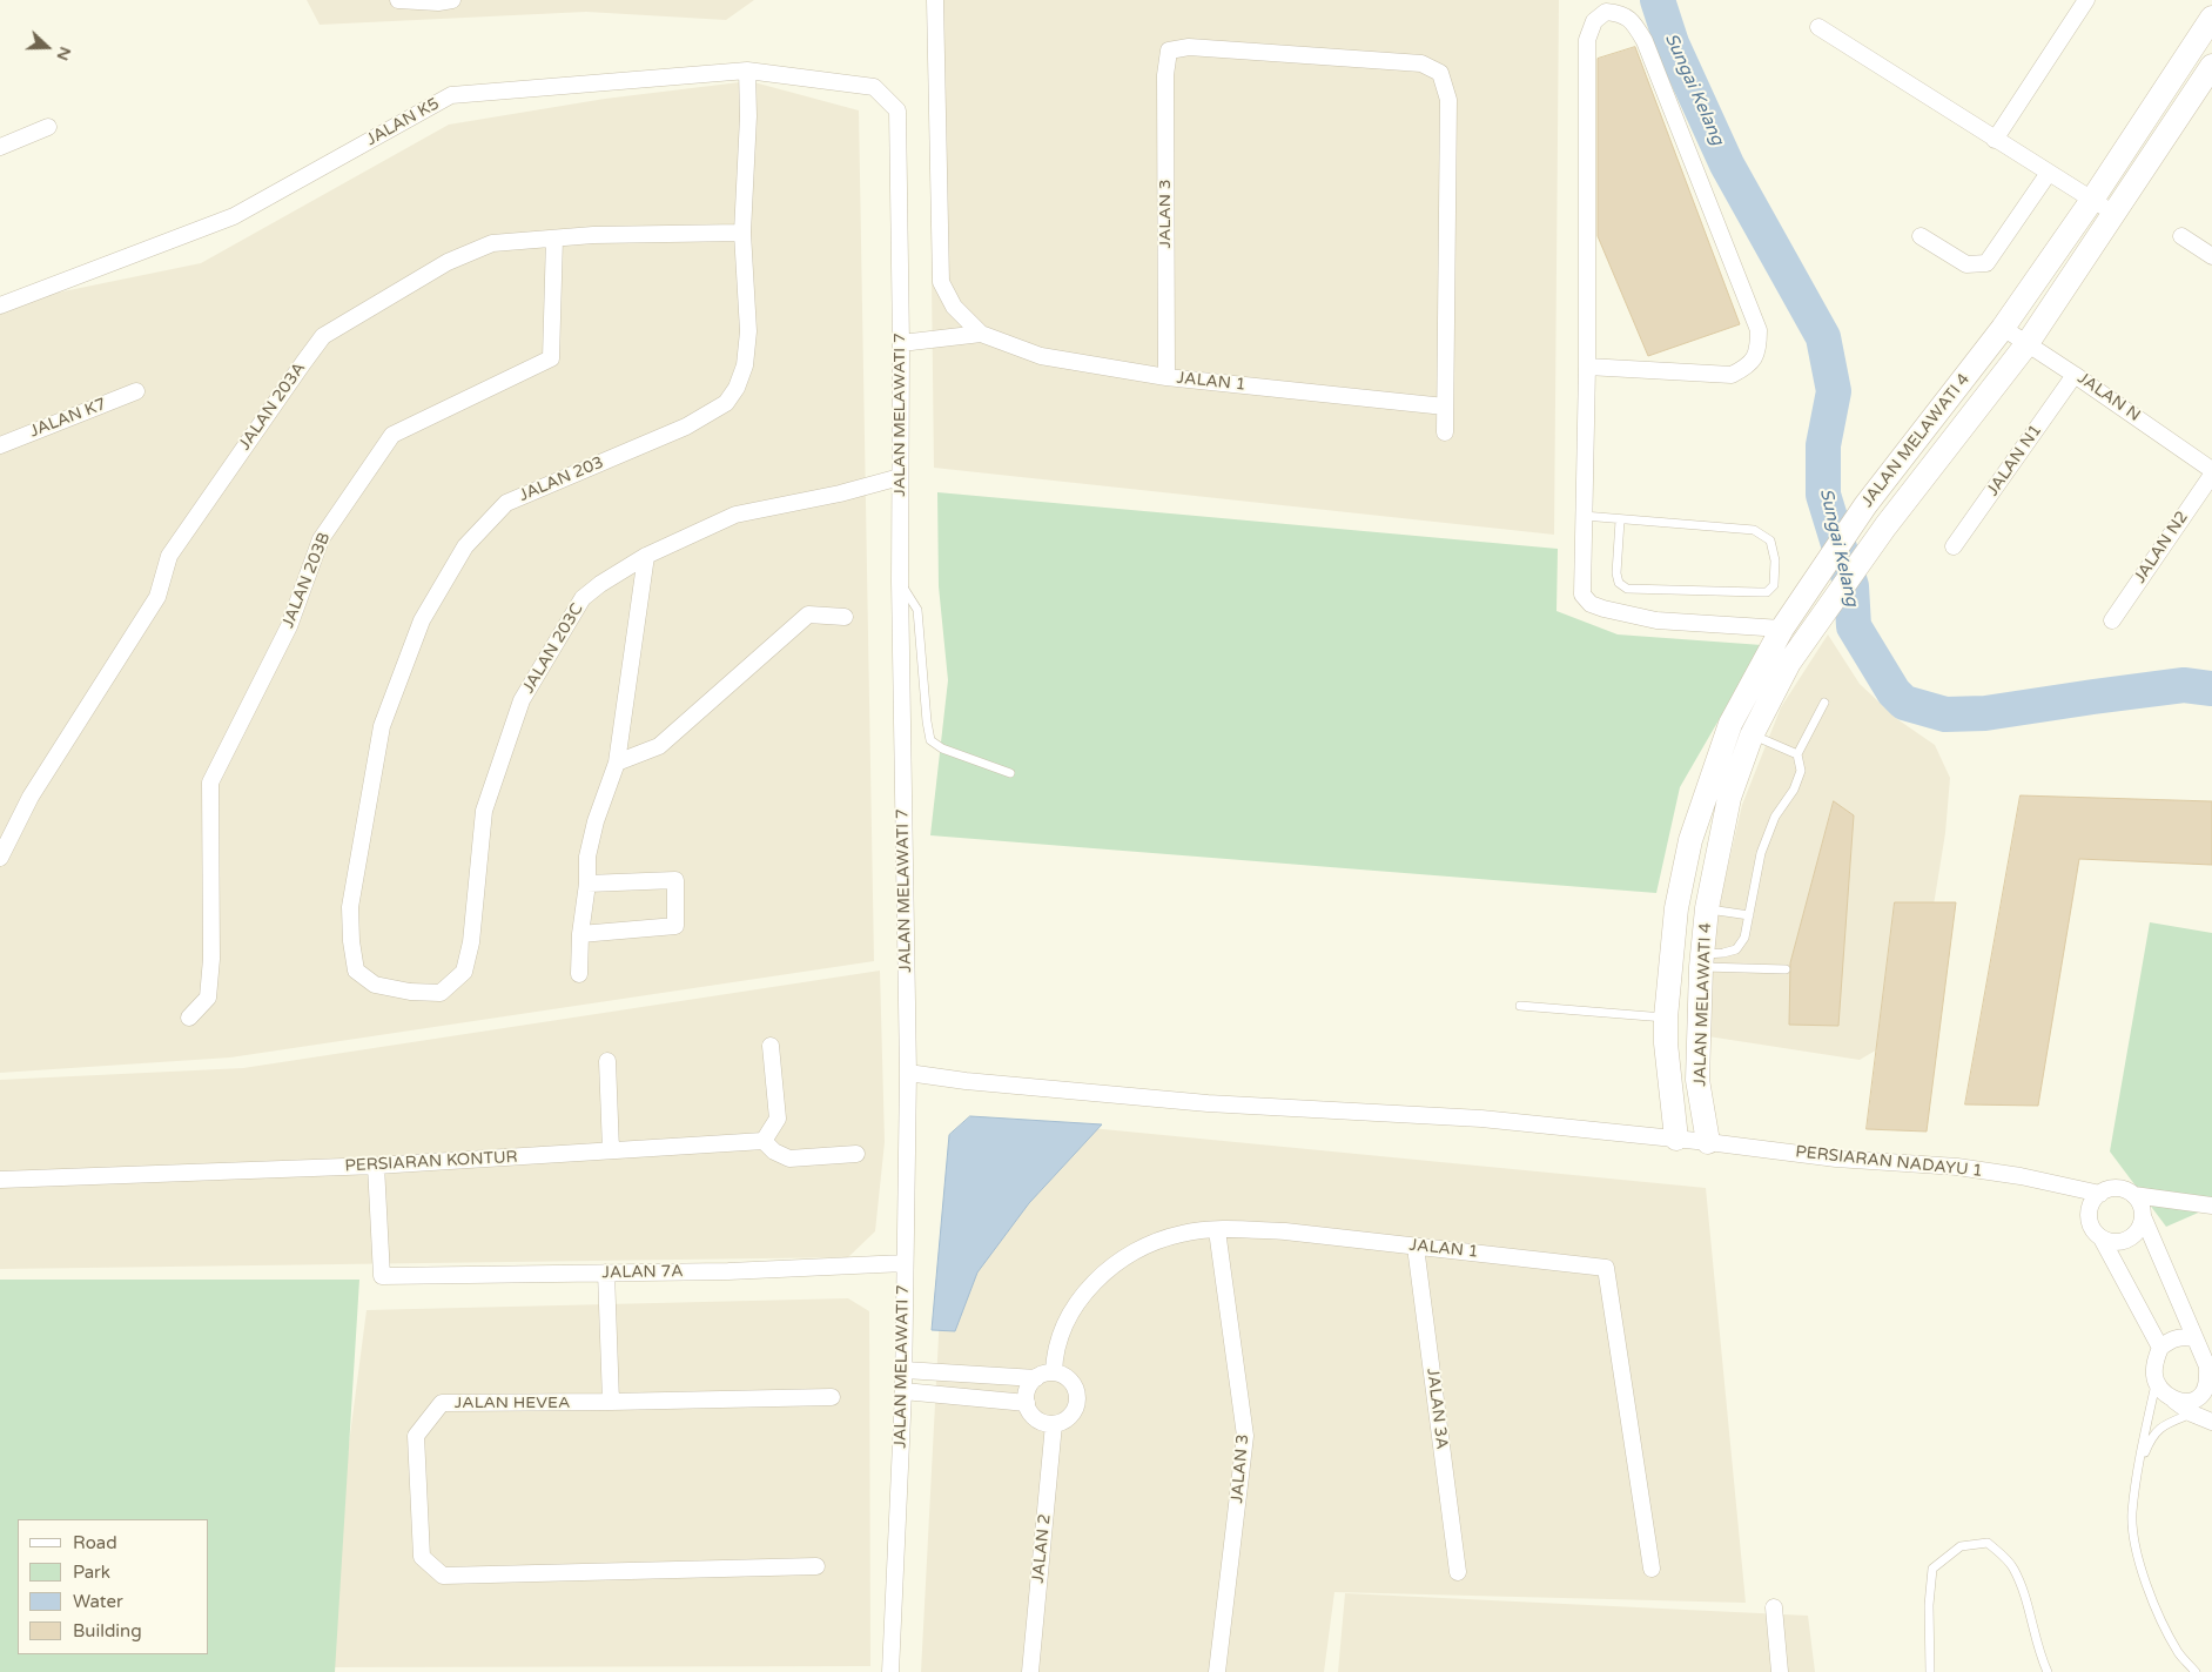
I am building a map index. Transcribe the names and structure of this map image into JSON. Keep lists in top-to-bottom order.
{
  "streets": {
    "street": [
      "JALAN K5",
      "JALAN 3",
      "JALAN 1",
      "JALAN N",
      "JALAN 203A",
      "JALAN MELAWATI 7",
      "JALAN K7",
      "JALAN MELAWATI 4",
      "JALAN N1",
      "JALAN 203",
      "JALAN N2",
      "JALAN 203B",
      "JALAN 203C",
      "PERSIARAN KONTUR",
      "PERSIARAN NADAYU 1",
      "JALAN 7A",
      "JALAN HEVEA",
      "JALAN 3A",
      "JALAN 2"
    ]
  },
  "crossings": [
    ["JALAN K5", "JALAN MELAWATI 7"],
    ["JALAN K5", "JALAN 203"],
    ["JALAN 3", "JALAN 1"],
    ["JALAN 1", "JALAN 3A"],
    ["JALAN 1", "JALAN 2"],
    ["JALAN N", "JALAN MELAWATI 4"],
    ["JALAN N", "JALAN N1"],
    ["JALAN N", "JALAN N2"],
    ["JALAN 203A", "JALAN 203"],
    ["JALAN 203A", "JALAN 203B"],
    ["JALAN MELAWATI 7", "JALAN 203C"],
    ["JALAN MELAWATI 7", "PERSIARAN NADAYU 1"],
    ["JALAN MELAWATI 7", "JALAN 7A"],
    ["JALAN MELAWATI 4", "PERSIARAN NADAYU 1"],
    ["JALAN 203", "JALAN 203C"],
    ["PERSIARAN KONTUR", "JALAN 7A"]
  ],
  "water": ["Sungai Kelang"],
  "legend": [
    "Road",
    "Park",
    "Water",
    "Building"
  ],
  "north": "right"
}
